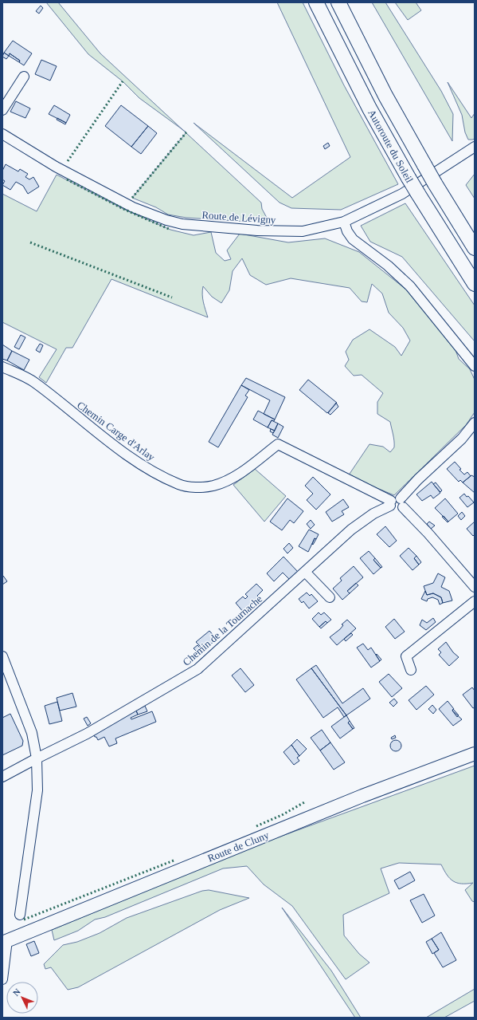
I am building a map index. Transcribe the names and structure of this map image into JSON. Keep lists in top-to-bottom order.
{
  "streets": {
    "highway": ["Autoroute du Soleil"],
    "main road": ["Route de Cluny"],
    "street": ["Route de Lévigny", "Chemin Carge d'Arlay", "Chemin de la Tournache"]
  },
  "crossings": [
    ["Chemin Carge d'Arlay", "Chemin de la Tournache"]
  ],
  "north": "top left"
}
